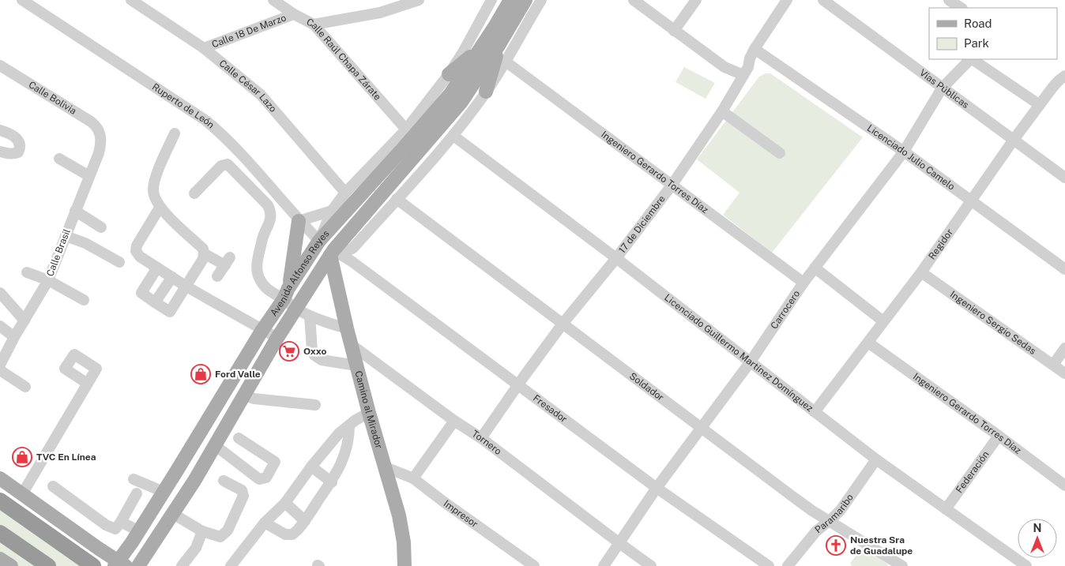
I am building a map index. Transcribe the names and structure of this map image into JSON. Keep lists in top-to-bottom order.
{
  "streets": {
    "main road": ["Avenida Alfonso Reyes", "Camino al Mirador"],
    "street": [
      "Calle 18 De Marzo",
      "Calle Raúl Chapa Zárate",
      "Calle César Lazo",
      "Vías Públicas",
      "Calle Bolivia",
      "Ruperto de León",
      "Licenciado Julio Camelo",
      "Ingeniero Gerardo Torres Díaz",
      "17 de Diciembre",
      "Regidor",
      "Calle Brasil",
      "Carrocero",
      "Ingeniero Sergio Sedas",
      "Licenciado Guillermo Martínez Domínguez",
      "Soldador",
      "Fresador",
      "Tornero",
      "Federación",
      "Impresor",
      "Paramaribo"
    ]
  },
  "crossings": [
    ["Calle 18 De Marzo", "Calle Raúl Chapa Zárate"],
    ["Calle 18 De Marzo", "Calle César Lazo"],
    ["Vías Públicas", "Regidor"],
    ["Vías Públicas", "Carrocero"],
    ["Calle Bolivia", "Calle Brasil"],
    ["Ruperto de León", "Avenida Alfonso Reyes"],
    ["Licenciado Julio Camelo", "17 de Diciembre"],
    ["Licenciado Julio Camelo", "Regidor"],
    ["Licenciado Julio Camelo", "Carrocero"],
    ["Ingeniero Gerardo Torres Díaz", "17 de Diciembre"],
    ["Ingeniero Gerardo Torres Díaz", "Regidor"],
    ["Ingeniero Gerardo Torres Díaz", "Carrocero"],
    ["Ingeniero Gerardo Torres Díaz", "Federación"],
    ["17 de Diciembre", "Licenciado Guillermo Martínez Domínguez"],
    ["17 de Diciembre", "Soldador"],
    ["17 de Diciembre", "Fresador"],
    ["17 de Diciembre", "Tornero"],
    ["Regidor", "Ingeniero Sergio Sedas"],
    ["Regidor", "Licenciado Guillermo Martínez Domínguez"],
    ["Avenida Alfonso Reyes", "Fresador"],
    ["Avenida Alfonso Reyes", "Camino al Mirador"],
    ["Carrocero", "Licenciado Guillermo Martínez Domínguez"],
    ["Carrocero", "Soldador"],
    ["Carrocero", "Fresador"],
    ["Carrocero", "Tornero"],
    ["Licenciado Guillermo Martínez Domínguez", "Federación"],
    ["Licenciado Guillermo Martínez Domínguez", "Paramaribo"],
    ["Soldador", "Paramaribo"],
    ["Fresador", "Camino al Mirador"],
    ["Camino al Mirador", "Tornero"],
    ["Camino al Mirador", "Impresor"]
  ],
  "places": {
    "supermarket": ["Oxxo"],
    "shop": ["Ford Valle", "TVC En Línea"],
    "church": ["Nuestra Sra de Guadalupe"]
  },
  "legend": ["Road", "Park"],
  "north": "top"
}
